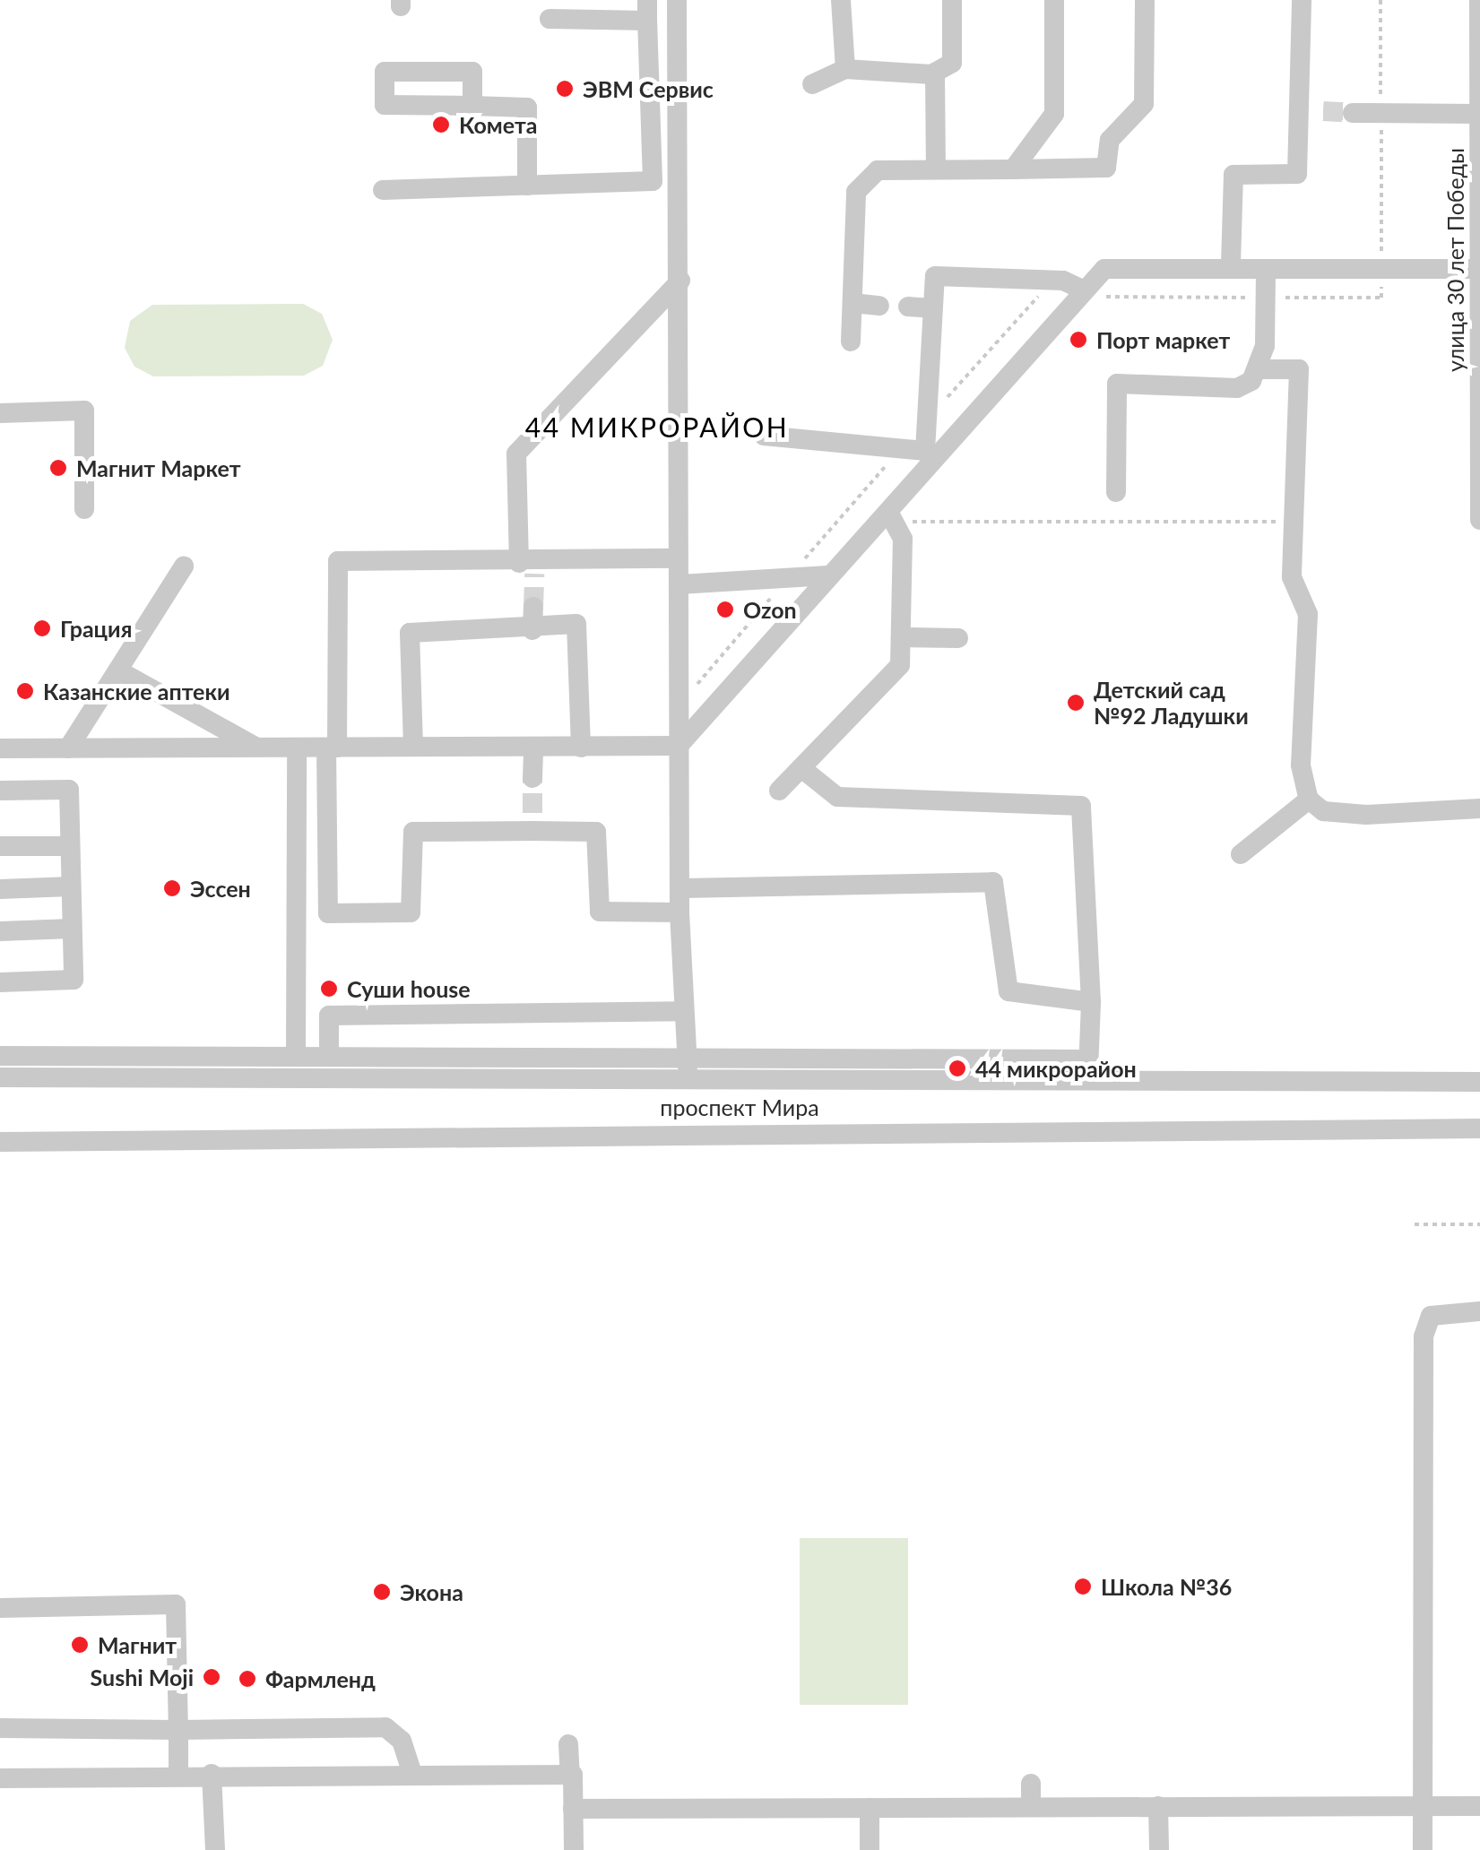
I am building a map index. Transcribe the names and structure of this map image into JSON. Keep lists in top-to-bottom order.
{
  "streets": {
    "street": ["улица 30 лет Победы", "проспект Мира"]
  },
  "districts": ["44 МИКРОРАЙОН"],
  "places": [
    "ЭВМ Сервис",
    "Комета",
    "Порт маркет",
    "Магнит Маркет",
    "Ozon",
    "Грация",
    "Казанские аптеки",
    "Детский сад №92 Ладушки",
    "Эссен",
    "Суши house",
    "44 микрорайон",
    "Школа №36",
    "Экона",
    "Магнит",
    "Sushi Moji",
    "Фармленд"
  ]
}
